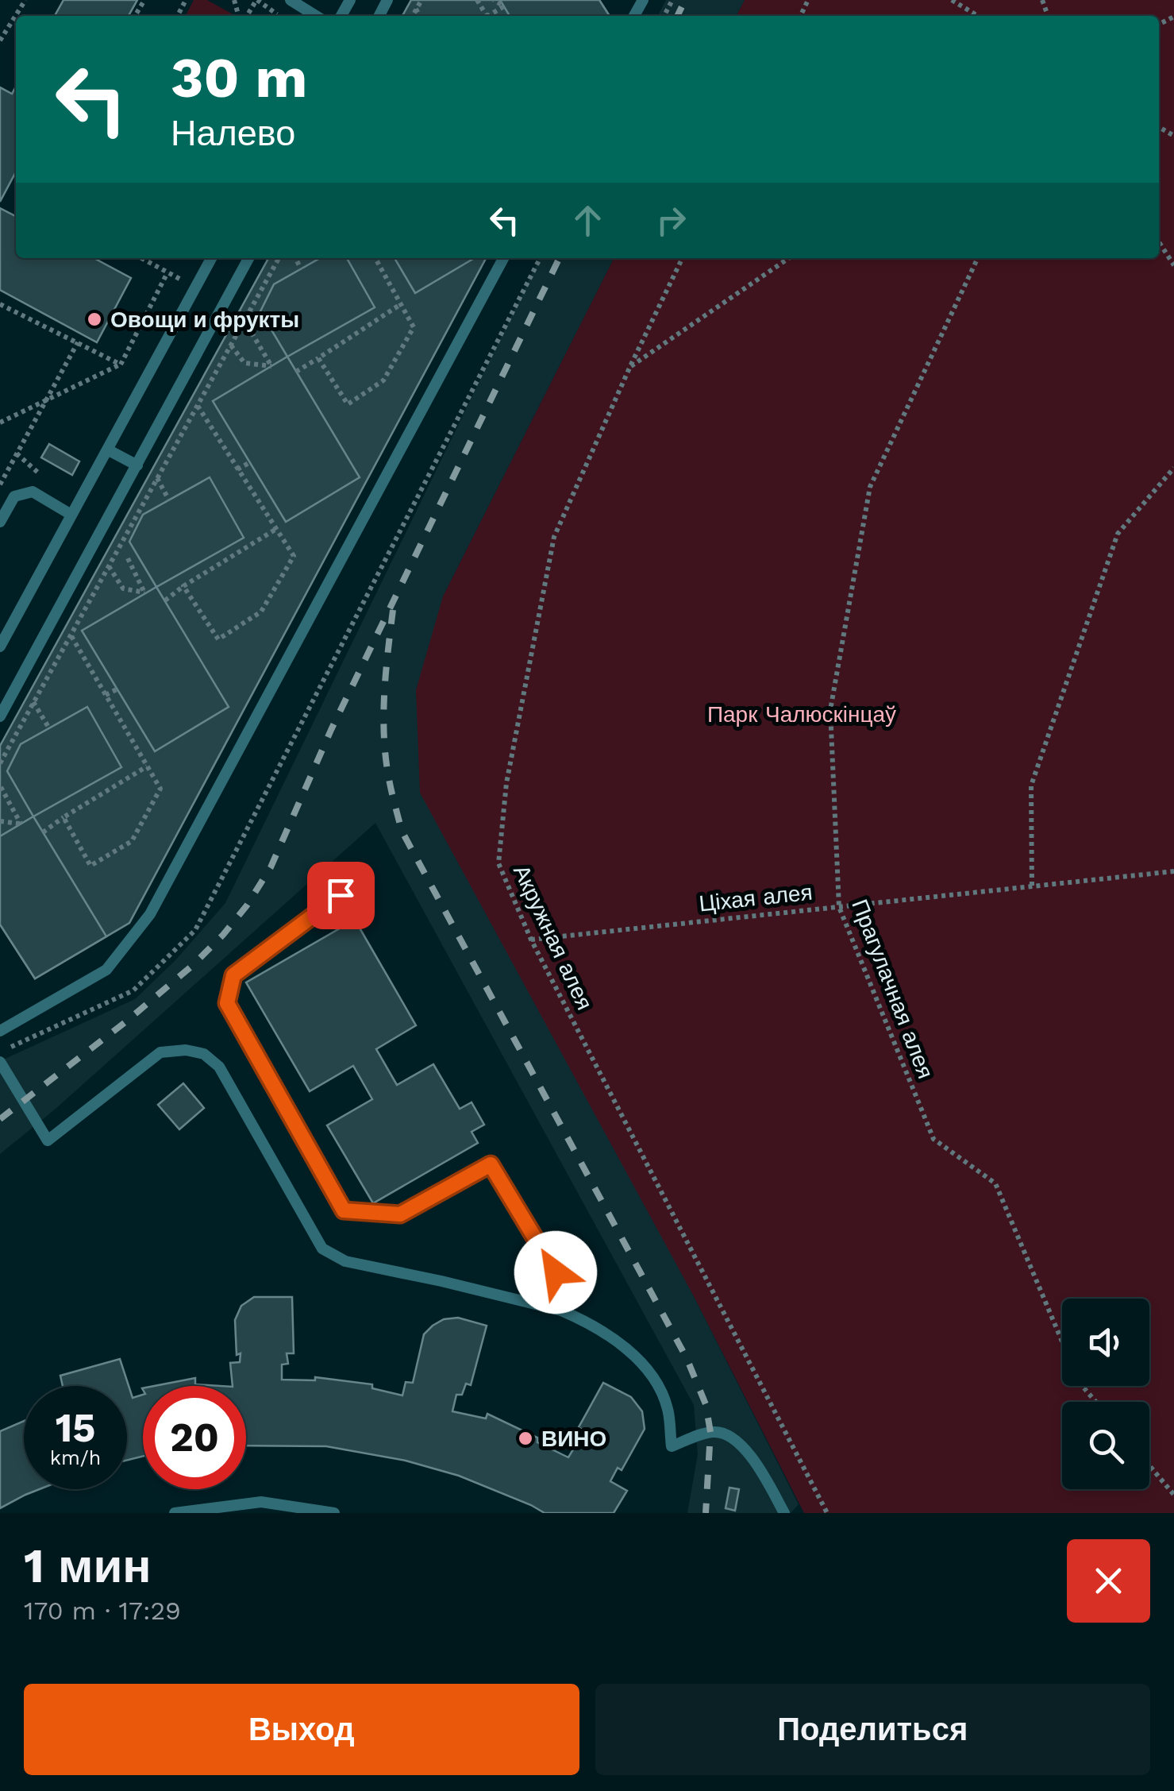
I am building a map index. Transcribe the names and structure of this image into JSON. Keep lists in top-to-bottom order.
{
  "streets": {
    "path": ["Ціхая алея", "Акружная алея", "Прагулачная алея"]
  },
  "crossings": [
    ["Ціхая алея", "Акружная алея"],
    ["Ціхая алея", "Прагулачная алея"]
  ],
  "parks": ["Парк Чалюскінцаў"],
  "places": ["Овощи и фрукты", "ВИНО"],
  "page": {
    "turn": ["30 m", "Налево"],
    "speed": "15 km/h",
    "limit": "20",
    "heading": ["1 мин", "170 m · 17:29"],
    "buttons": ["Выход", "Поделиться"]
  }
}
